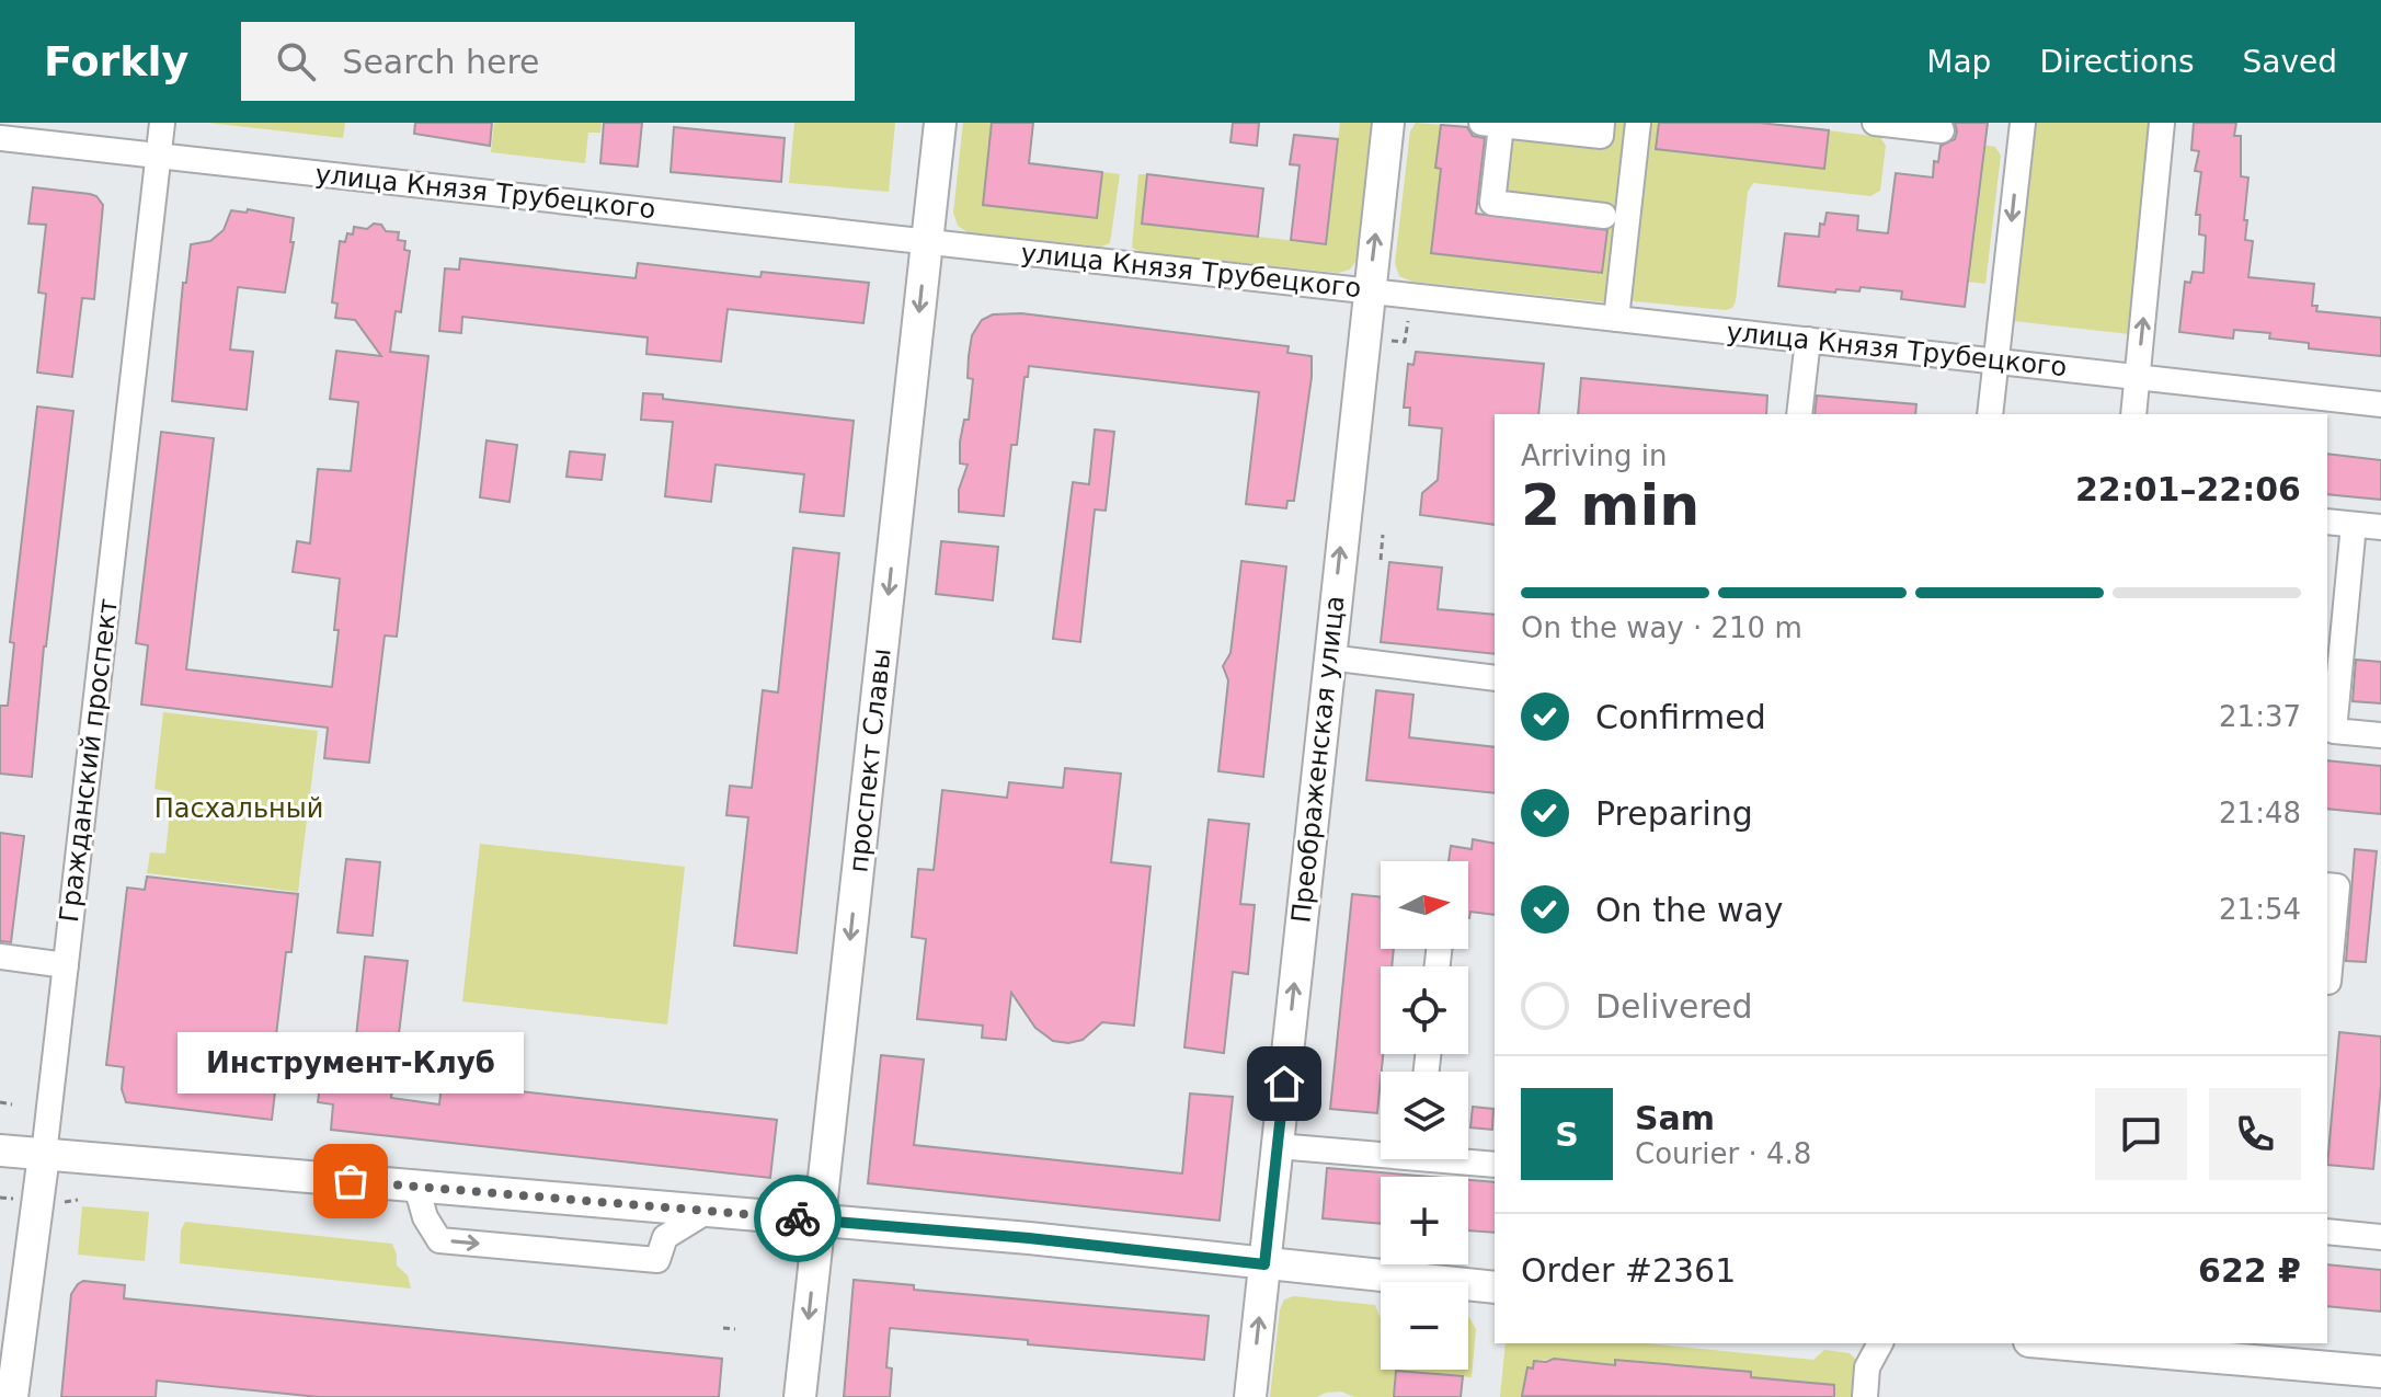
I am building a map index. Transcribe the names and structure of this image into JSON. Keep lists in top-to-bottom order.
{
  "streets": {
    "main road": ["Преображенская улица", "Гражданский проспект", "проспект Славы"],
    "street": ["улица Князя Трубецкого"]
  },
  "crossings": [
    ["улица Князя Трубецкого", "Преображенская улица"],
    ["улица Князя Трубецкого", "Гражданский проспект"],
    ["улица Князя Трубецкого", "проспект Славы"]
  ],
  "one_way": ["Преображенская улица", "проспект Славы"],
  "parks": ["Пасхальный"],
  "places": ["Инструмент-Клуб"],
  "north": "right",
  "page": {
    "header": "Forkly",
    "search": "Search here",
    "nav": ["Map", "Directions", "Saved"],
    "heading": ["2 min", "Arriving in", "22:01–22:06"],
    "panel": [
      "Sam",
      "Courier · 4.8",
      "Order #2361",
      "622 ₽"
    ],
    "bar": "On the way · 210 m",
    "list": [
      ["Confirmed", "21:37"],
      ["Preparing", "21:48"],
      ["On the way", "21:54"],
      "Delivered"
    ],
    "map_buttons": ["+", "−"],
    "bubble": "Инструмент-Клуб",
    "round": "S"
  }
}
